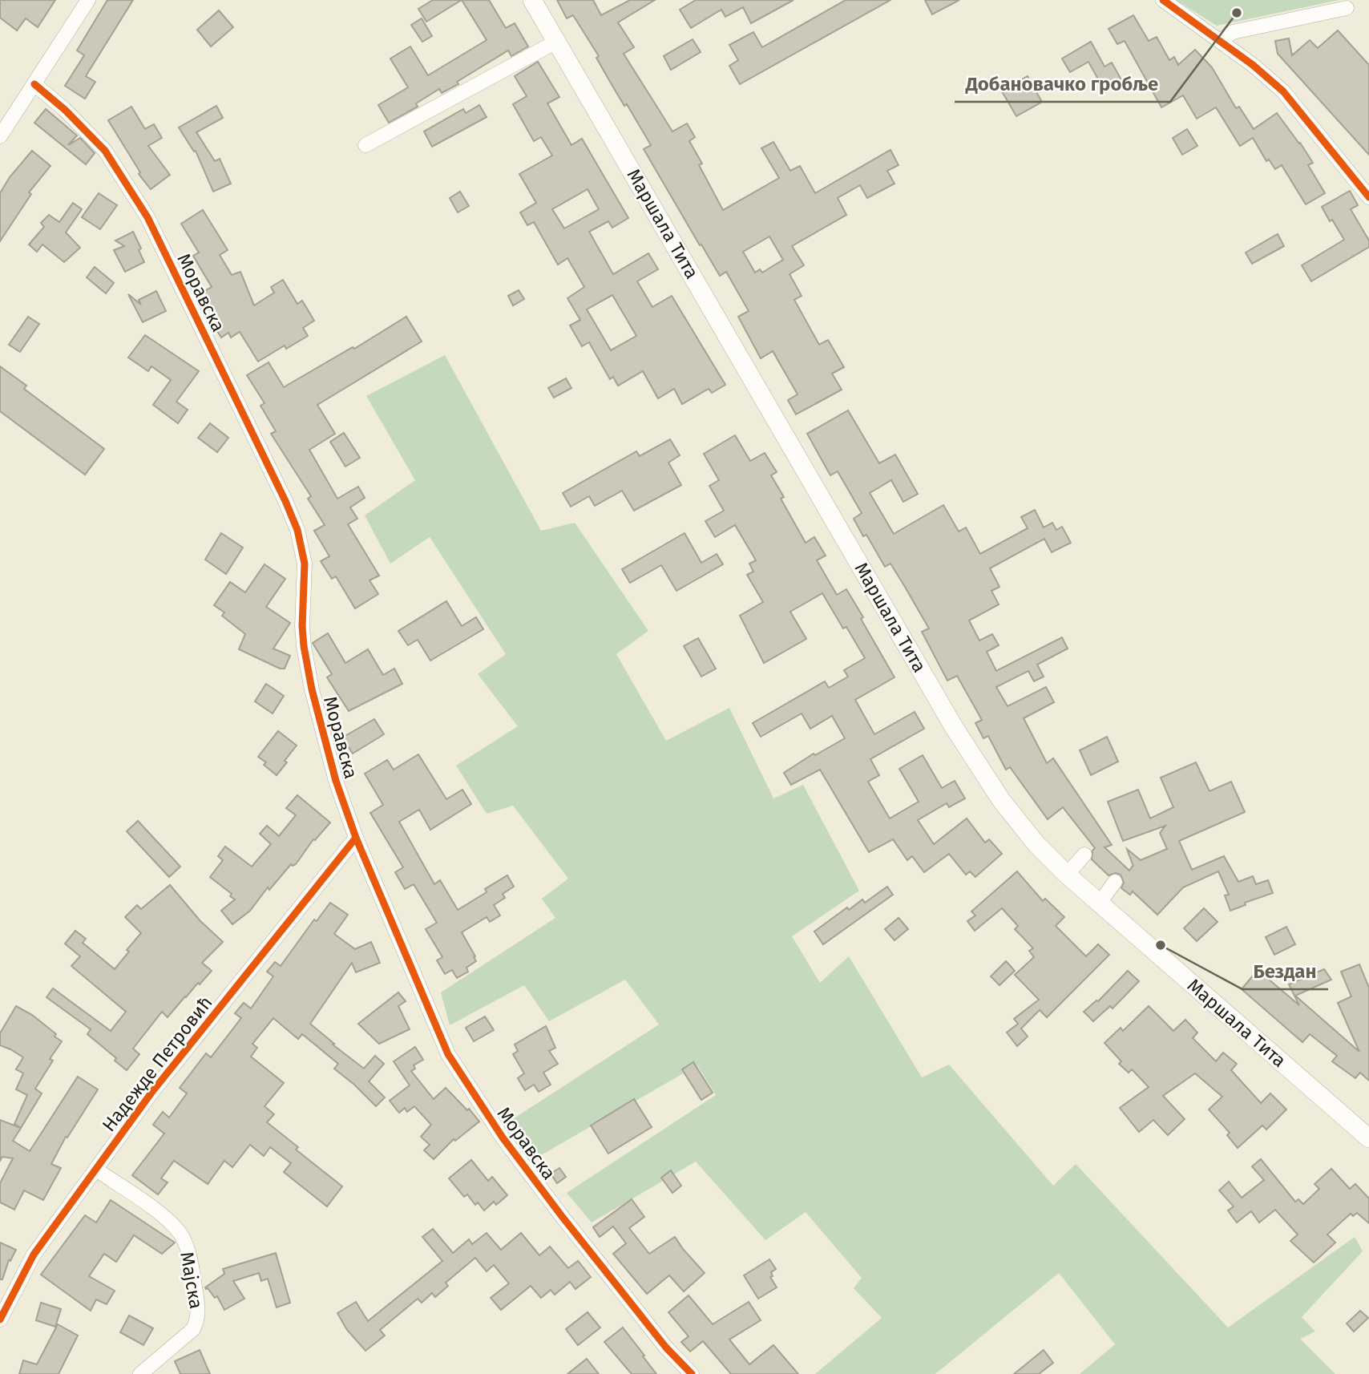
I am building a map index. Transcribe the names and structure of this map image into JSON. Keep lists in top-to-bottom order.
{
  "streets": {
    "main road": ["Маршала Тита"],
    "street": ["Моравска", "Надежде Петровић", "Мајска"]
  },
  "crossings": [
    ["Моравска", "Надежде Петровић"],
    ["Надежде Петровић", "Мајска"]
  ],
  "places": ["Добановачко гробље", "Бездан"]
}
